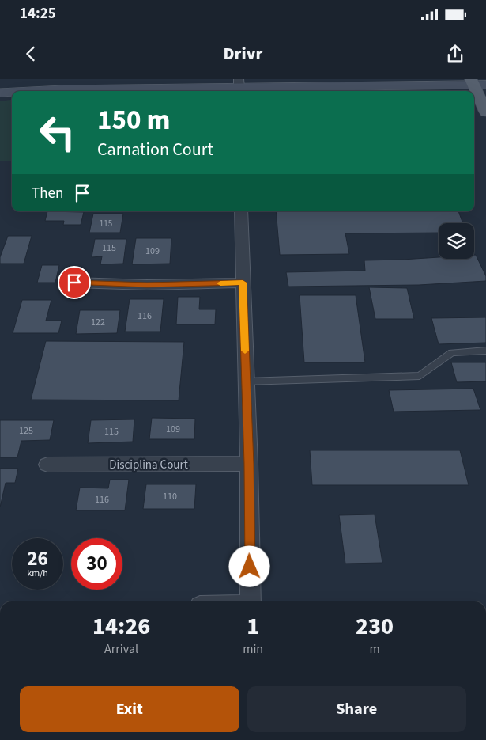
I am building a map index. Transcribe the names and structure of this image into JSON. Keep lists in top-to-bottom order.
{
  "streets": {
    "street": ["Disciplina Court"]
  },
  "house_numbers": [
    "115",
    "115",
    "109",
    "116",
    "122",
    "109",
    "125",
    "115",
    "110",
    "116"
  ],
  "page": {
    "status": "14:25",
    "header": "Drivr",
    "turn": ["150 m", "Carnation Court"],
    "then": "Then",
    "speed": "26 km/h",
    "limit": "30",
    "eta": [
      "14:26",
      "Arrival",
      "1",
      "min",
      "230",
      "m"
    ],
    "buttons": ["Exit", "Share"]
  }
}
